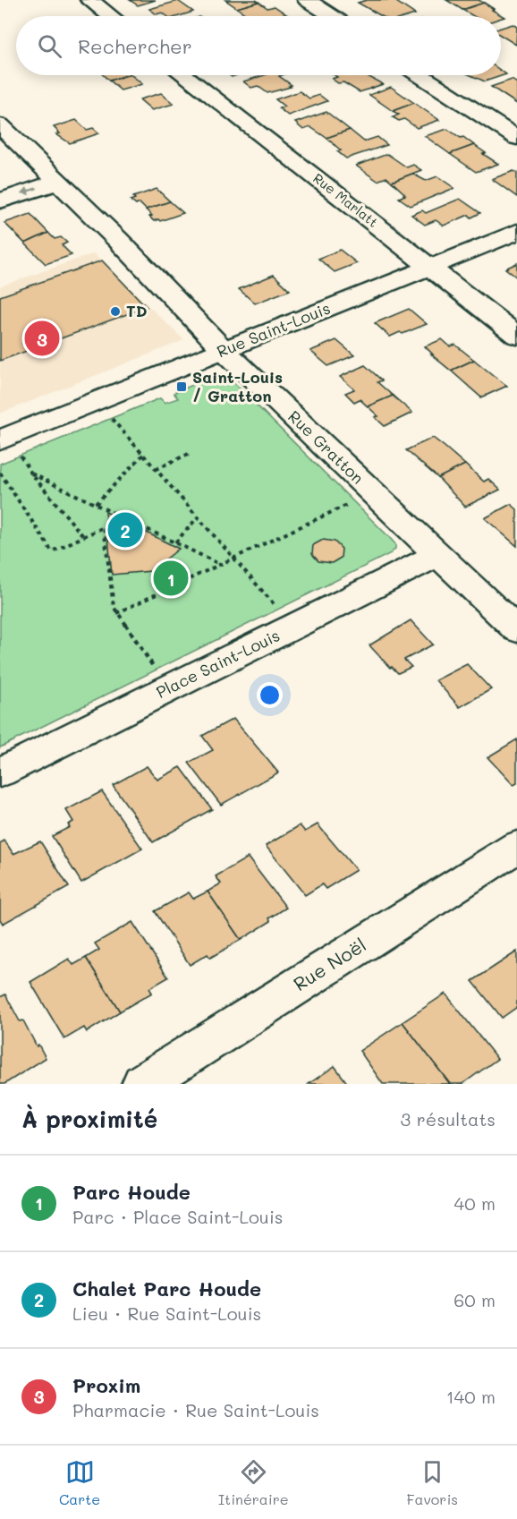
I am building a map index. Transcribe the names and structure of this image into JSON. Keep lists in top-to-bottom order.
{
  "streets": {
    "street": [
      "Rue Marlatt",
      "Rue Saint-Louis",
      "Rue Gratton",
      "Place Saint-Louis",
      "Rue Noël"
    ]
  },
  "crossings": [
    ["Rue Marlatt", "Rue Saint-Louis"],
    ["Rue Saint-Louis", "Rue Gratton"],
    ["Rue Gratton", "Place Saint-Louis"]
  ],
  "places": {
    "other": ["TD"],
    "transit": ["Saint-Louis / Gratton"]
  },
  "page": {
    "search": "Rechercher",
    "pins": ["3", "2", "1"],
    "heading": ["À proximité", "3 résultats"],
    "list": [
      {
        "mark": "1",
        "name": "Parc Houde",
        "note": "Parc · Place Saint-Louis",
        "value": "40 m"
      },
      {
        "mark": "2",
        "name": "Chalet Parc Houde",
        "note": "Lieu · Rue Saint-Louis",
        "value": "60 m"
      },
      {
        "mark": "3",
        "name": "Proxim",
        "note": "Pharmacie · Rue Saint-Louis",
        "value": "140 m"
      }
    ],
    "nav": ["Carte", "Itinéraire", "Favoris"]
  }
}
